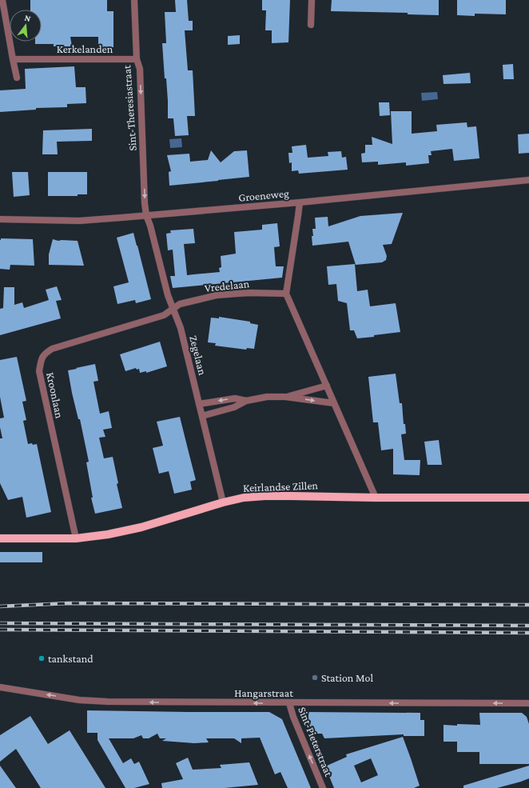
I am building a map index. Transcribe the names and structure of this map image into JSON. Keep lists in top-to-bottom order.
{
  "streets": {
    "main road": ["Keirlandse Zillen"],
    "street": [
      "Kerkelanden",
      "Sint-Theresiastraat",
      "Groeneweg",
      "Vredelaan",
      "Zegelaan",
      "Kroonlaan",
      "Hangarstraat",
      "Sint-Pieterstraat"
    ]
  },
  "crossings": [
    ["Kerkelanden", "Sint-Theresiastraat"],
    ["Sint-Theresiastraat", "Groeneweg"],
    ["Sint-Theresiastraat", "Zegelaan"],
    ["Groeneweg", "Zegelaan"],
    ["Vredelaan", "Zegelaan"],
    ["Vredelaan", "Kroonlaan"],
    ["Zegelaan", "Kroonlaan"],
    ["Zegelaan", "Keirlandse Zillen"],
    ["Kroonlaan", "Keirlandse Zillen"],
    ["Hangarstraat", "Sint-Pieterstraat"]
  ],
  "one_way": ["Sint-Theresiastraat", "Hangarstraat", "Sint-Pieterstraat"],
  "places": ["tankstand", "Station Mol"],
  "north": "top"
}
